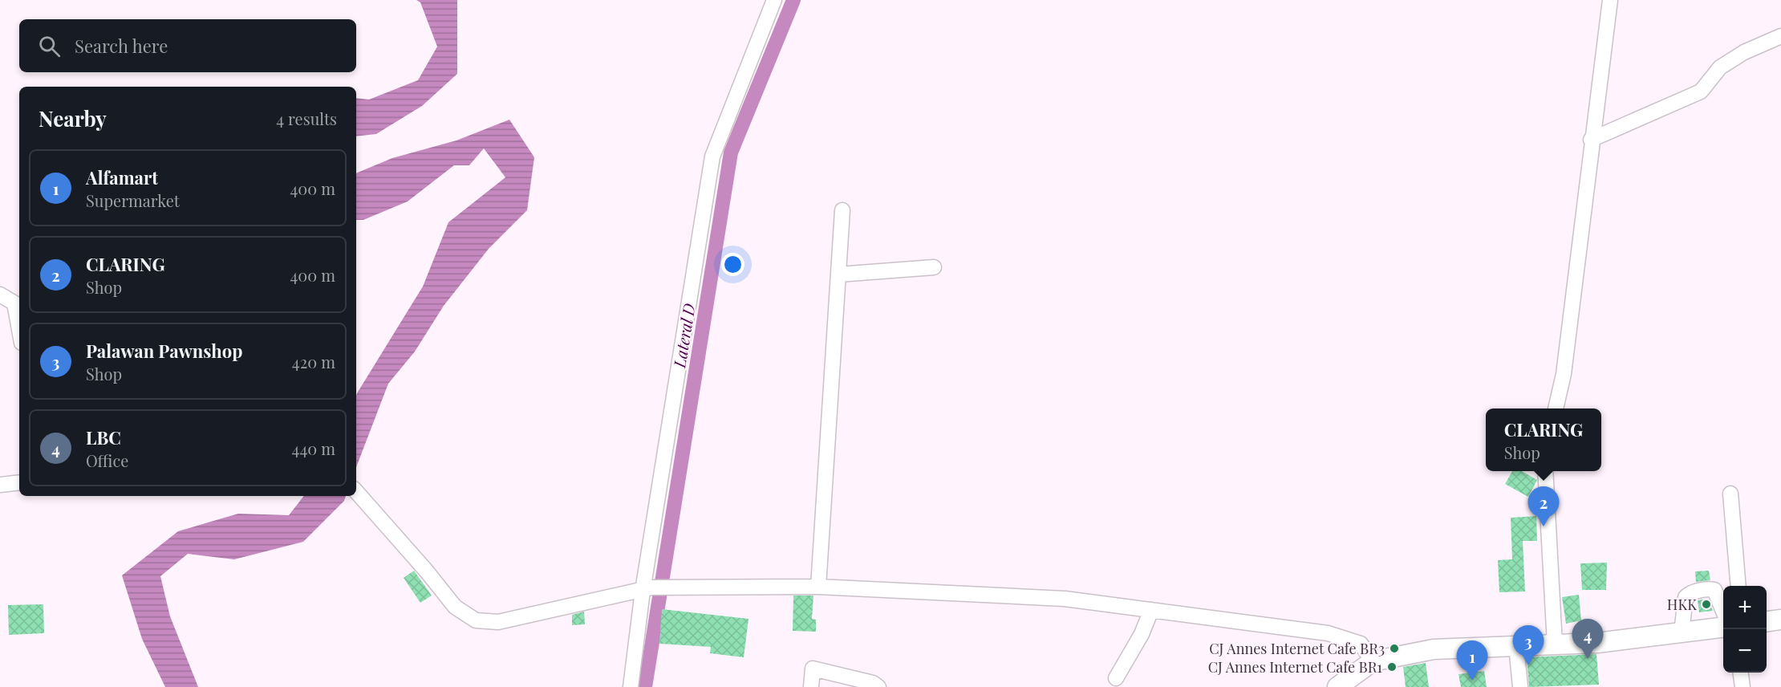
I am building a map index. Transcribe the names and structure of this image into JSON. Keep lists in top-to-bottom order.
{
  "water": ["Lateral D"],
  "places": ["HKK", "CJ Annes Internet Cafe BR3", "CJ Annes Internet Cafe BR1"],
  "page": {
    "search": "Search here",
    "heading": ["Nearby", "4 results"],
    "list": [
      {
        "mark": "1",
        "name": "Alfamart",
        "note": "Supermarket",
        "value": "400 m"
      },
      {
        "mark": "2",
        "name": "CLARING",
        "note": "Shop",
        "value": "400 m"
      },
      {
        "mark": "3",
        "name": "Palawan Pawnshop",
        "note": "Shop",
        "value": "420 m"
      },
      {
        "mark": "4",
        "name": "LBC",
        "note": "Office",
        "value": "440 m"
      }
    ],
    "popup": ["CLARING", "Shop"],
    "pins": [
      "2",
      "4",
      "3",
      "1"
    ],
    "map_buttons": ["+", "−"]
  }
}
